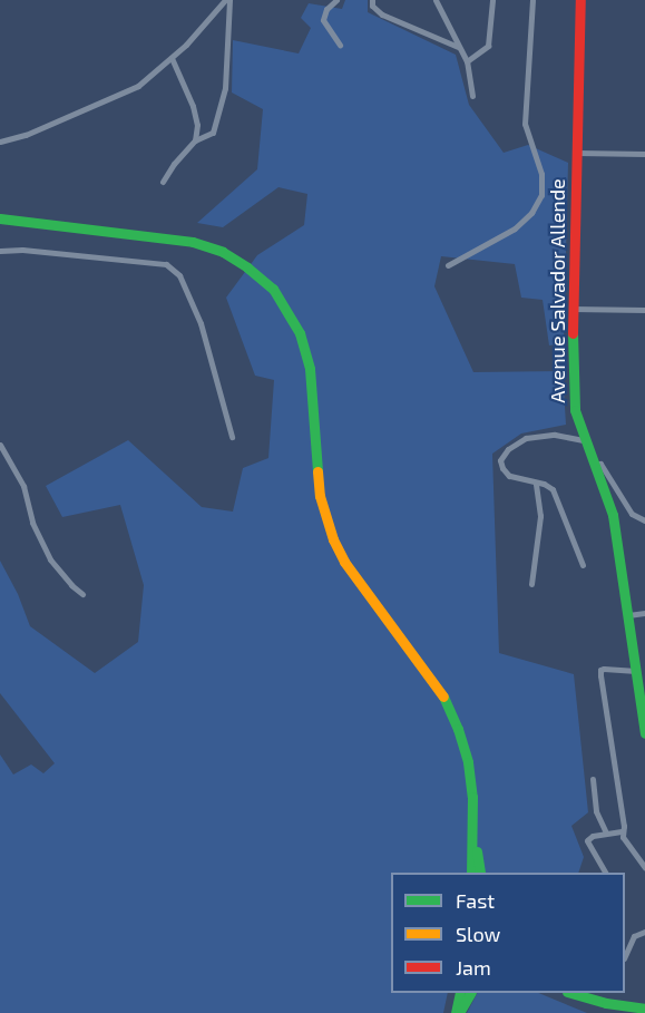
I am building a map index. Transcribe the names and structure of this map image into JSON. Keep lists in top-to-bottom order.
{
  "streets": {
    "main road": ["Avenue Salvador Allende"]
  },
  "legend": ["Fast", "Slow", "Jam"]
}
